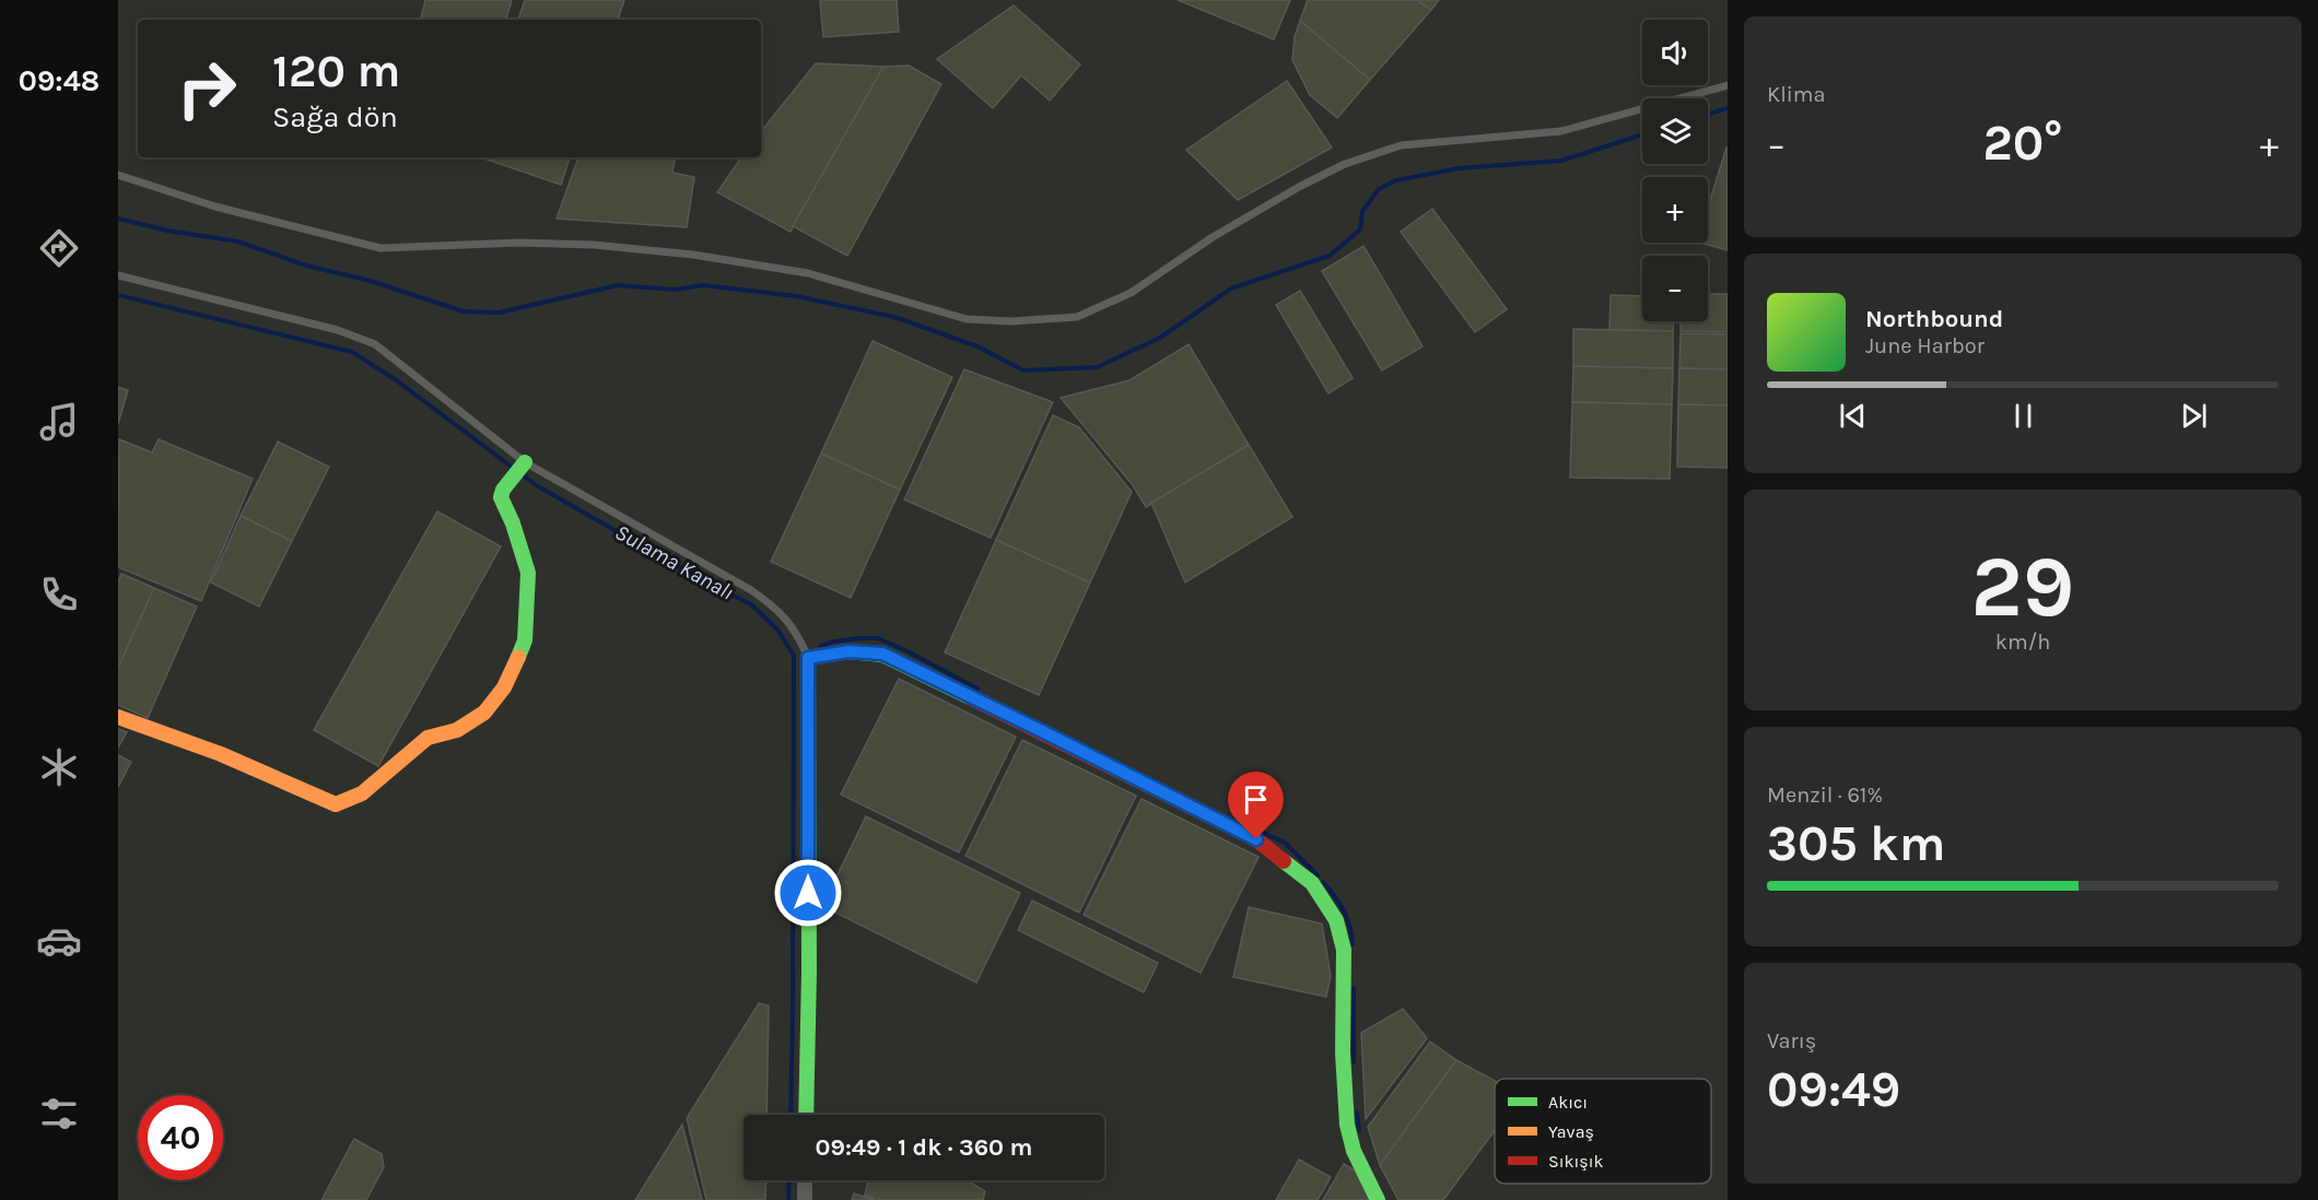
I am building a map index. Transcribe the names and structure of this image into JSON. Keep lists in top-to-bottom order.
{
  "water": ["Sulama Kanalı"],
  "legend": ["Akıcı", "Yavaş", "Sıkışık"],
  "page": {
    "tabs": "09:48",
    "tile": [
      "Klima",
      ["29", "km/h"],
      ["Menzil · 61%", "305 km"],
      ["Varış", "09:49"]
    ],
    "map_buttons": ["+", "−"],
    "turn": ["120 m", "Sağa dön"],
    "heat": ["−", "20°", "+"],
    "song": ["Northbound", "June Harbor"],
    "limit": "40",
    "trip": "09:49 · 1 dk · 360 m"
  }
}
